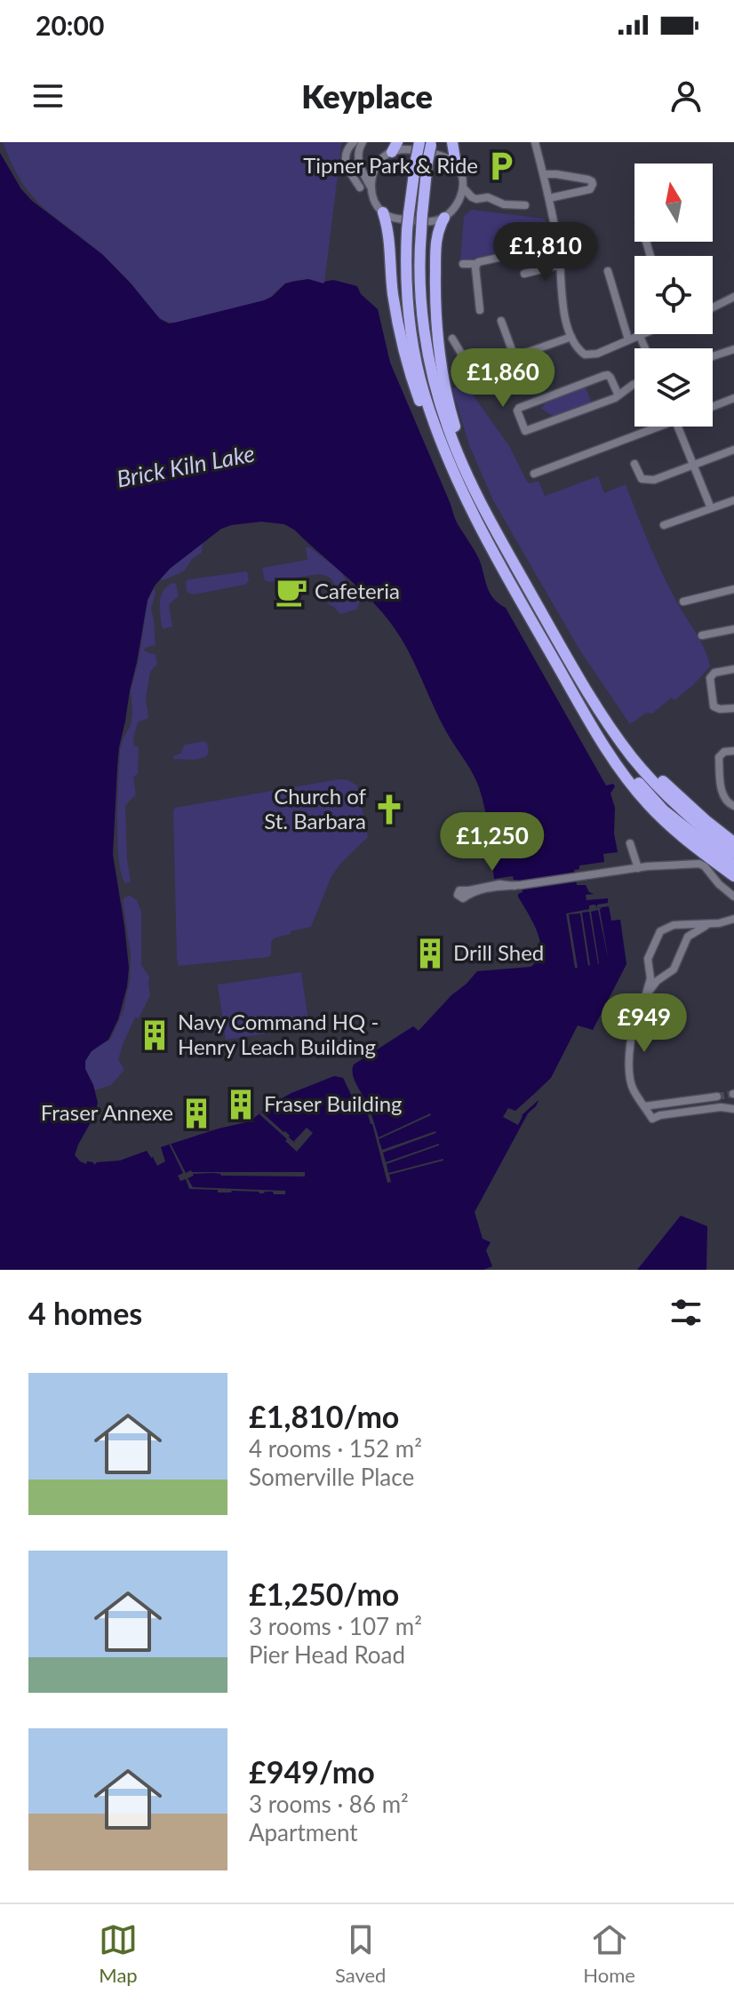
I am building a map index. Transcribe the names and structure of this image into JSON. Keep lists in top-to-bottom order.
{
  "water": ["Brick Kiln Lake"],
  "places": {
    "parking": ["Tipner Park & Ride"],
    "cafe": ["Cafeteria"],
    "church": ["Church of St. Barbara"],
    "building": [
      "Drill Shed",
      "Navy Command HQ - Henry Leach Building",
      "Fraser Building",
      "Fraser Annexe"
    ]
  },
  "north": "top",
  "page": {
    "status": "20:00",
    "header": "Keyplace",
    "price": [
      "£1,810",
      "£1,860",
      "£1,250",
      "£949"
    ],
    "heading": "4 homes",
    "list": [
      {
        "name": "£1,810/mo",
        "note": "4 rooms · 152 m² · Somerville Place"
      },
      {
        "name": "£1,250/mo",
        "note": "3 rooms · 107 m² · Pier Head Road"
      },
      {
        "name": "£949/mo",
        "note": "3 rooms · 86 m² · Apartment"
      }
    ],
    "tabs": ["Map", "Saved", "Home"]
  }
}
